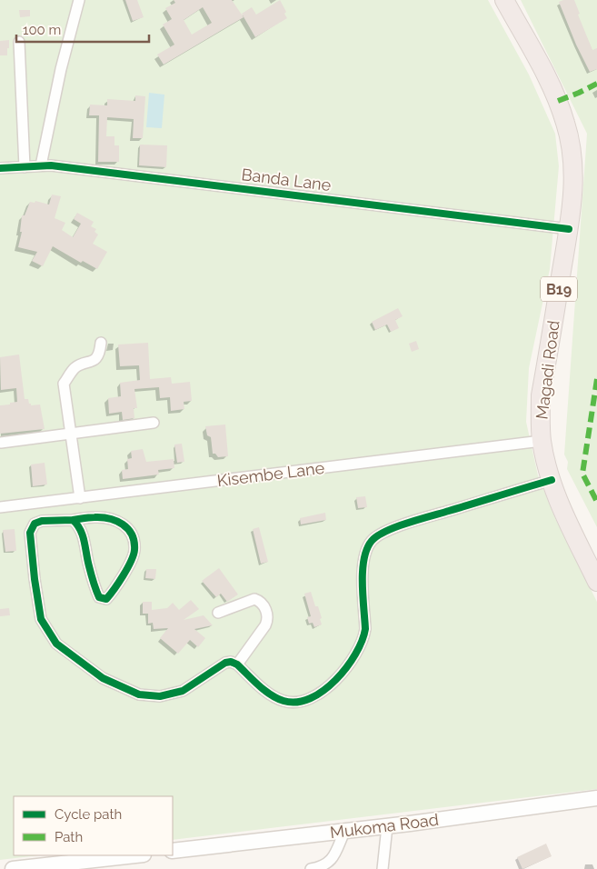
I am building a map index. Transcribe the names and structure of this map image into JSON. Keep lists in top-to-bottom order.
{
  "streets": {
    "highway": ["B19", "Magadi Road"],
    "street": ["Banda Lane", "Kisembe Lane", "Mukoma Road"]
  },
  "crossings": [
    ["Banda Lane", "Magadi Road"],
    ["Magadi Road", "Kisembe Lane"]
  ],
  "legend": ["Cycle path", "Path"],
  "scale_bar": "100 m"
}
